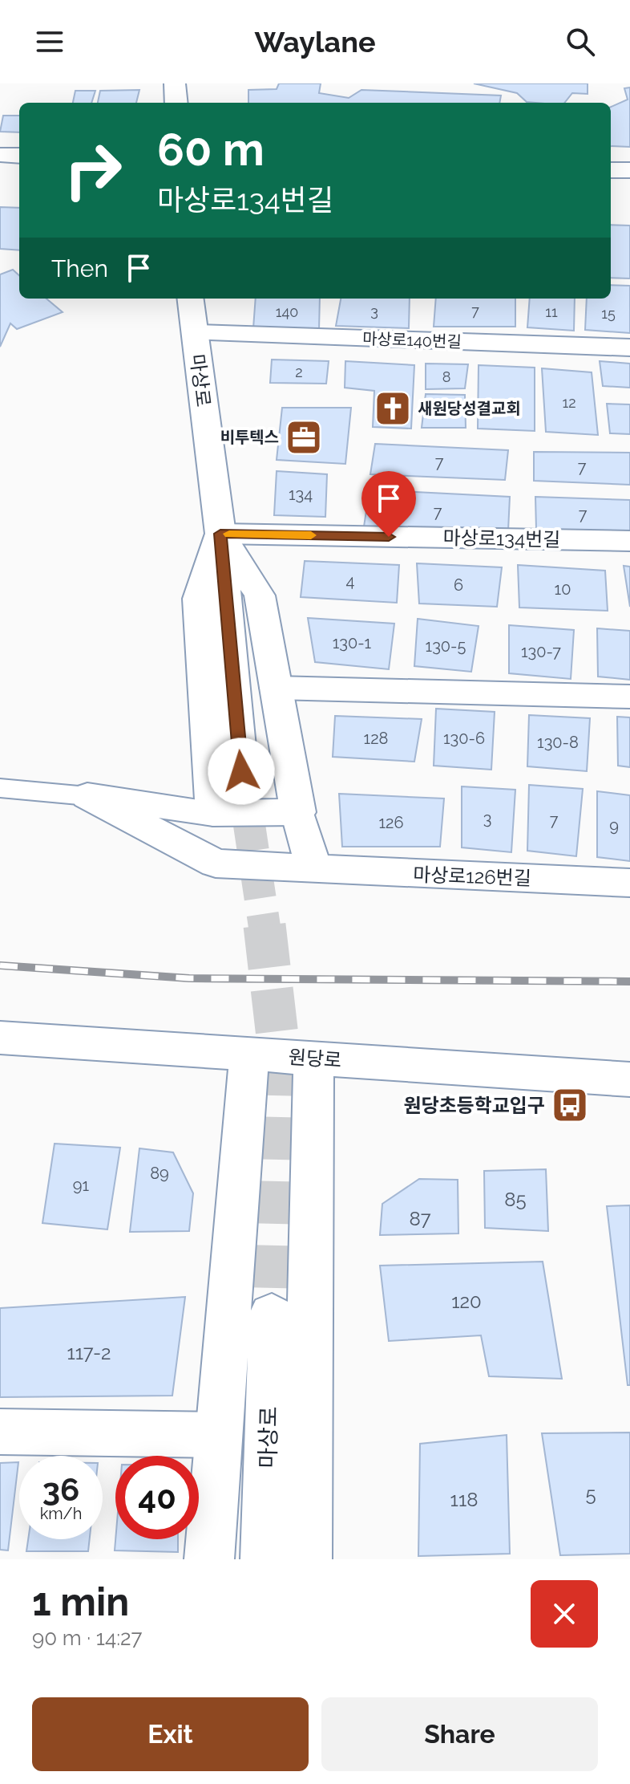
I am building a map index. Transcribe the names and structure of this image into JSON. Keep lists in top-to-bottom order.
{
  "streets": {
    "street": [
      "마상로140번길",
      "마상로",
      "마상로134번길",
      "마상로126번길",
      "원당로"
    ]
  },
  "crossings": [
    ["마상로140번길", "마상로"],
    ["마상로", "마상로134번길"]
  ],
  "places": {
    "church": ["새원당성결교회"],
    "office": ["비투텍스"],
    "bus stop": ["원당초등학교입구"]
  },
  "house_numbers": [
    "3",
    "7",
    "140",
    "11",
    "15",
    "2",
    "8",
    "12",
    "7",
    "7",
    "134",
    "7",
    "7",
    "4",
    "6",
    "10",
    "130-1",
    "130-5",
    "130-7",
    "128",
    "130-6",
    "130-8",
    "3",
    "7",
    "126",
    "9",
    "89",
    "91",
    "85",
    "87",
    "120",
    "117-2",
    "5",
    "118"
  ],
  "page": {
    "header": "Waylane",
    "turn": ["60 m", "마상로134번길"],
    "then": "Then",
    "speed": "36 km/h",
    "limit": "40",
    "heading": ["1 min", "90 m · 14:27"],
    "buttons": ["Exit", "Share"]
  }
}
